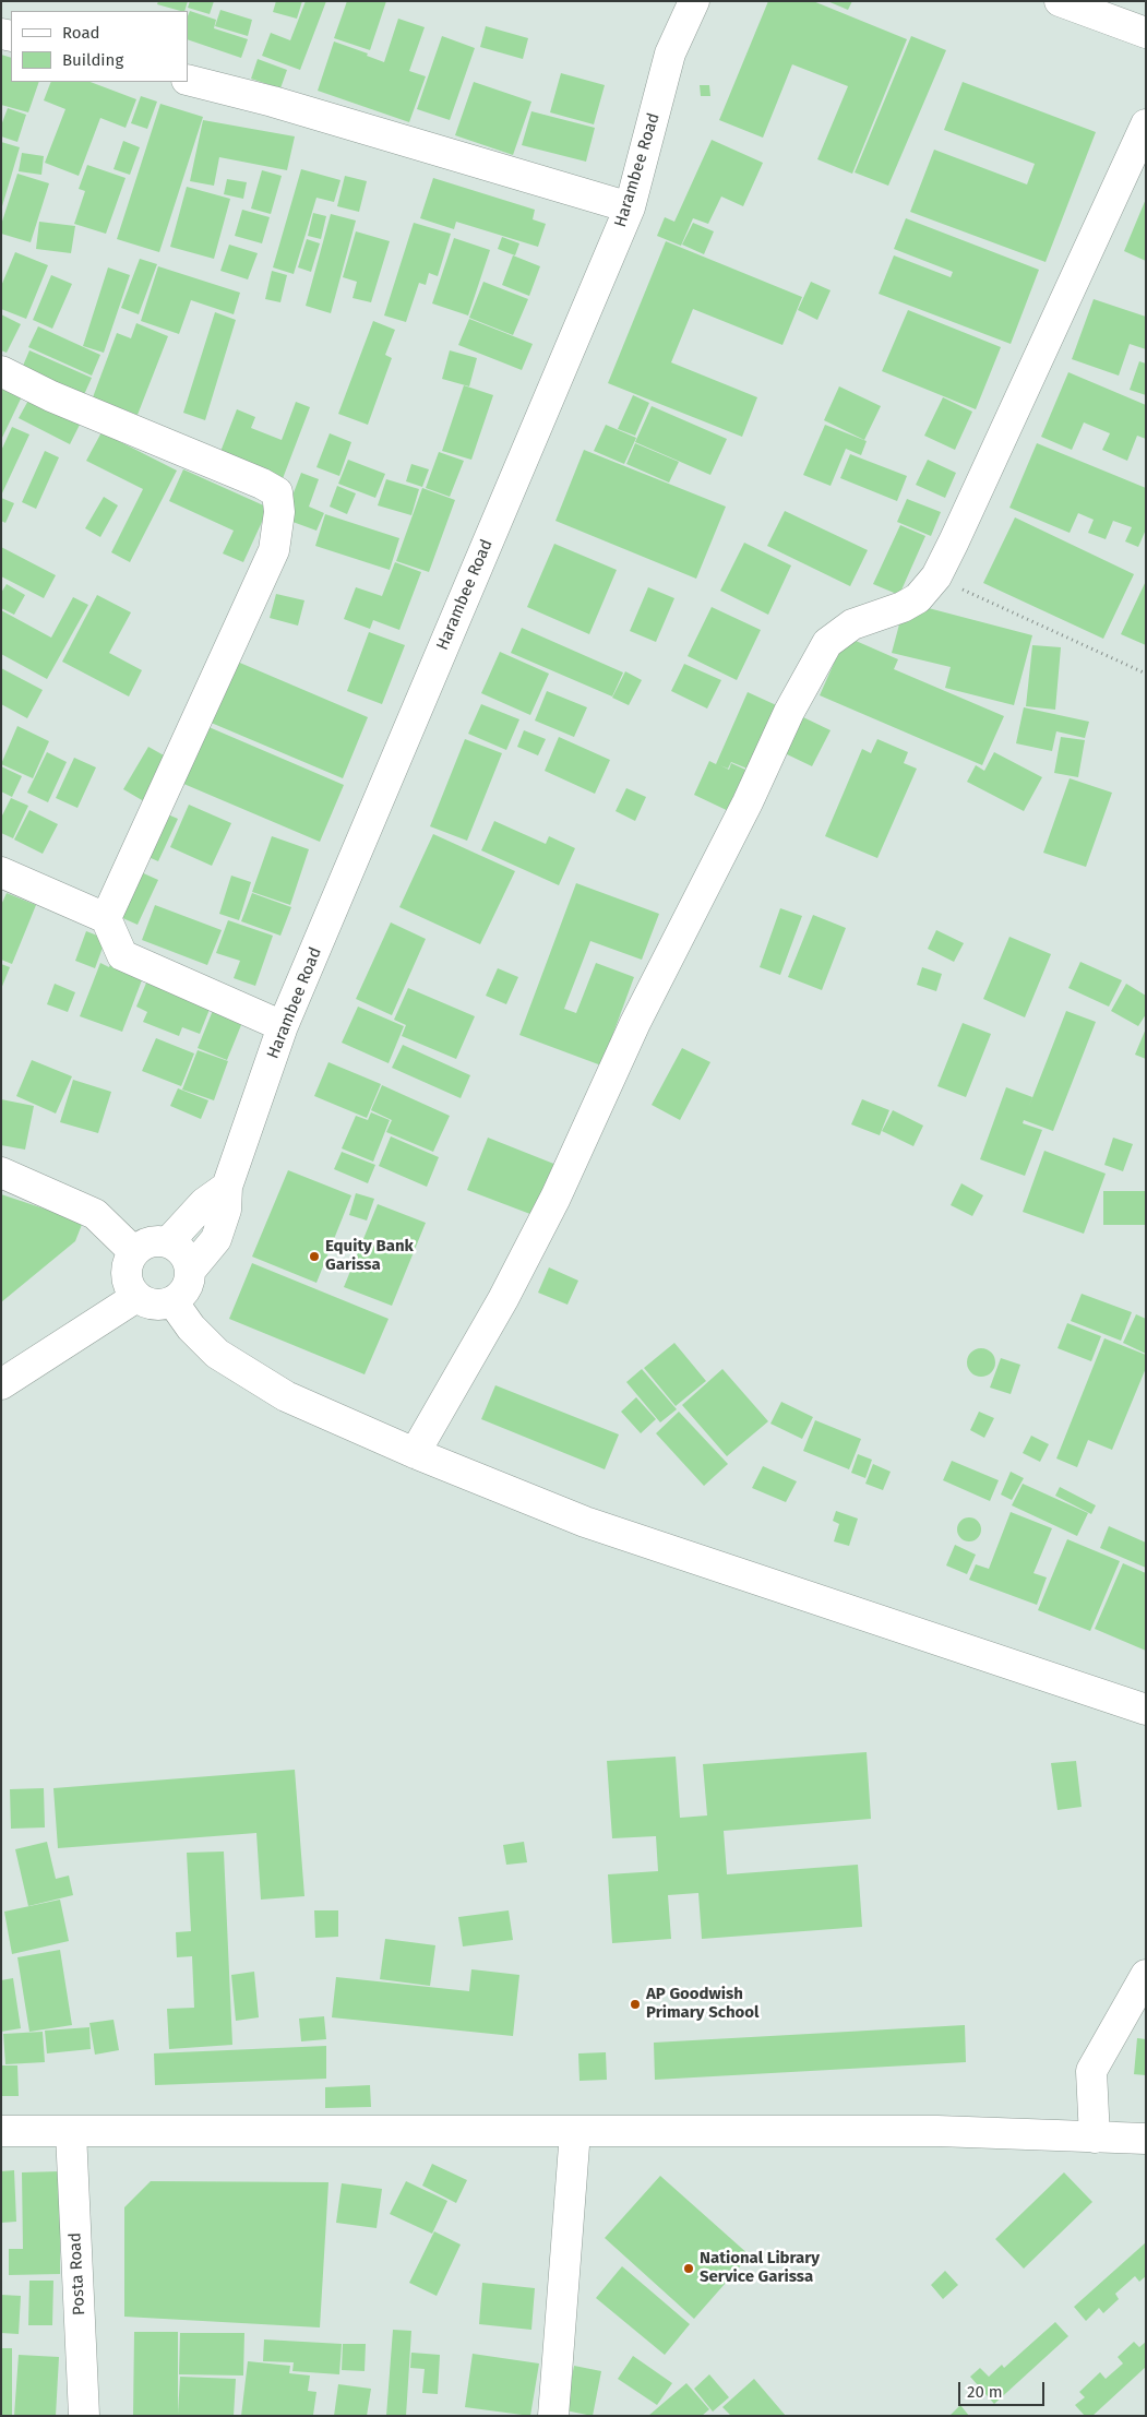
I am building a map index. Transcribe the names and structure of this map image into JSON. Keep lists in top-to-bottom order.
{
  "streets": {
    "street": ["Harambee Road", "Posta Road"]
  },
  "places": ["Equity Bank Garissa", "AP Goodwish Primary School", "National Library Service Garissa"],
  "legend": ["Road", "Building"],
  "scale_bar": "20 m"
}
